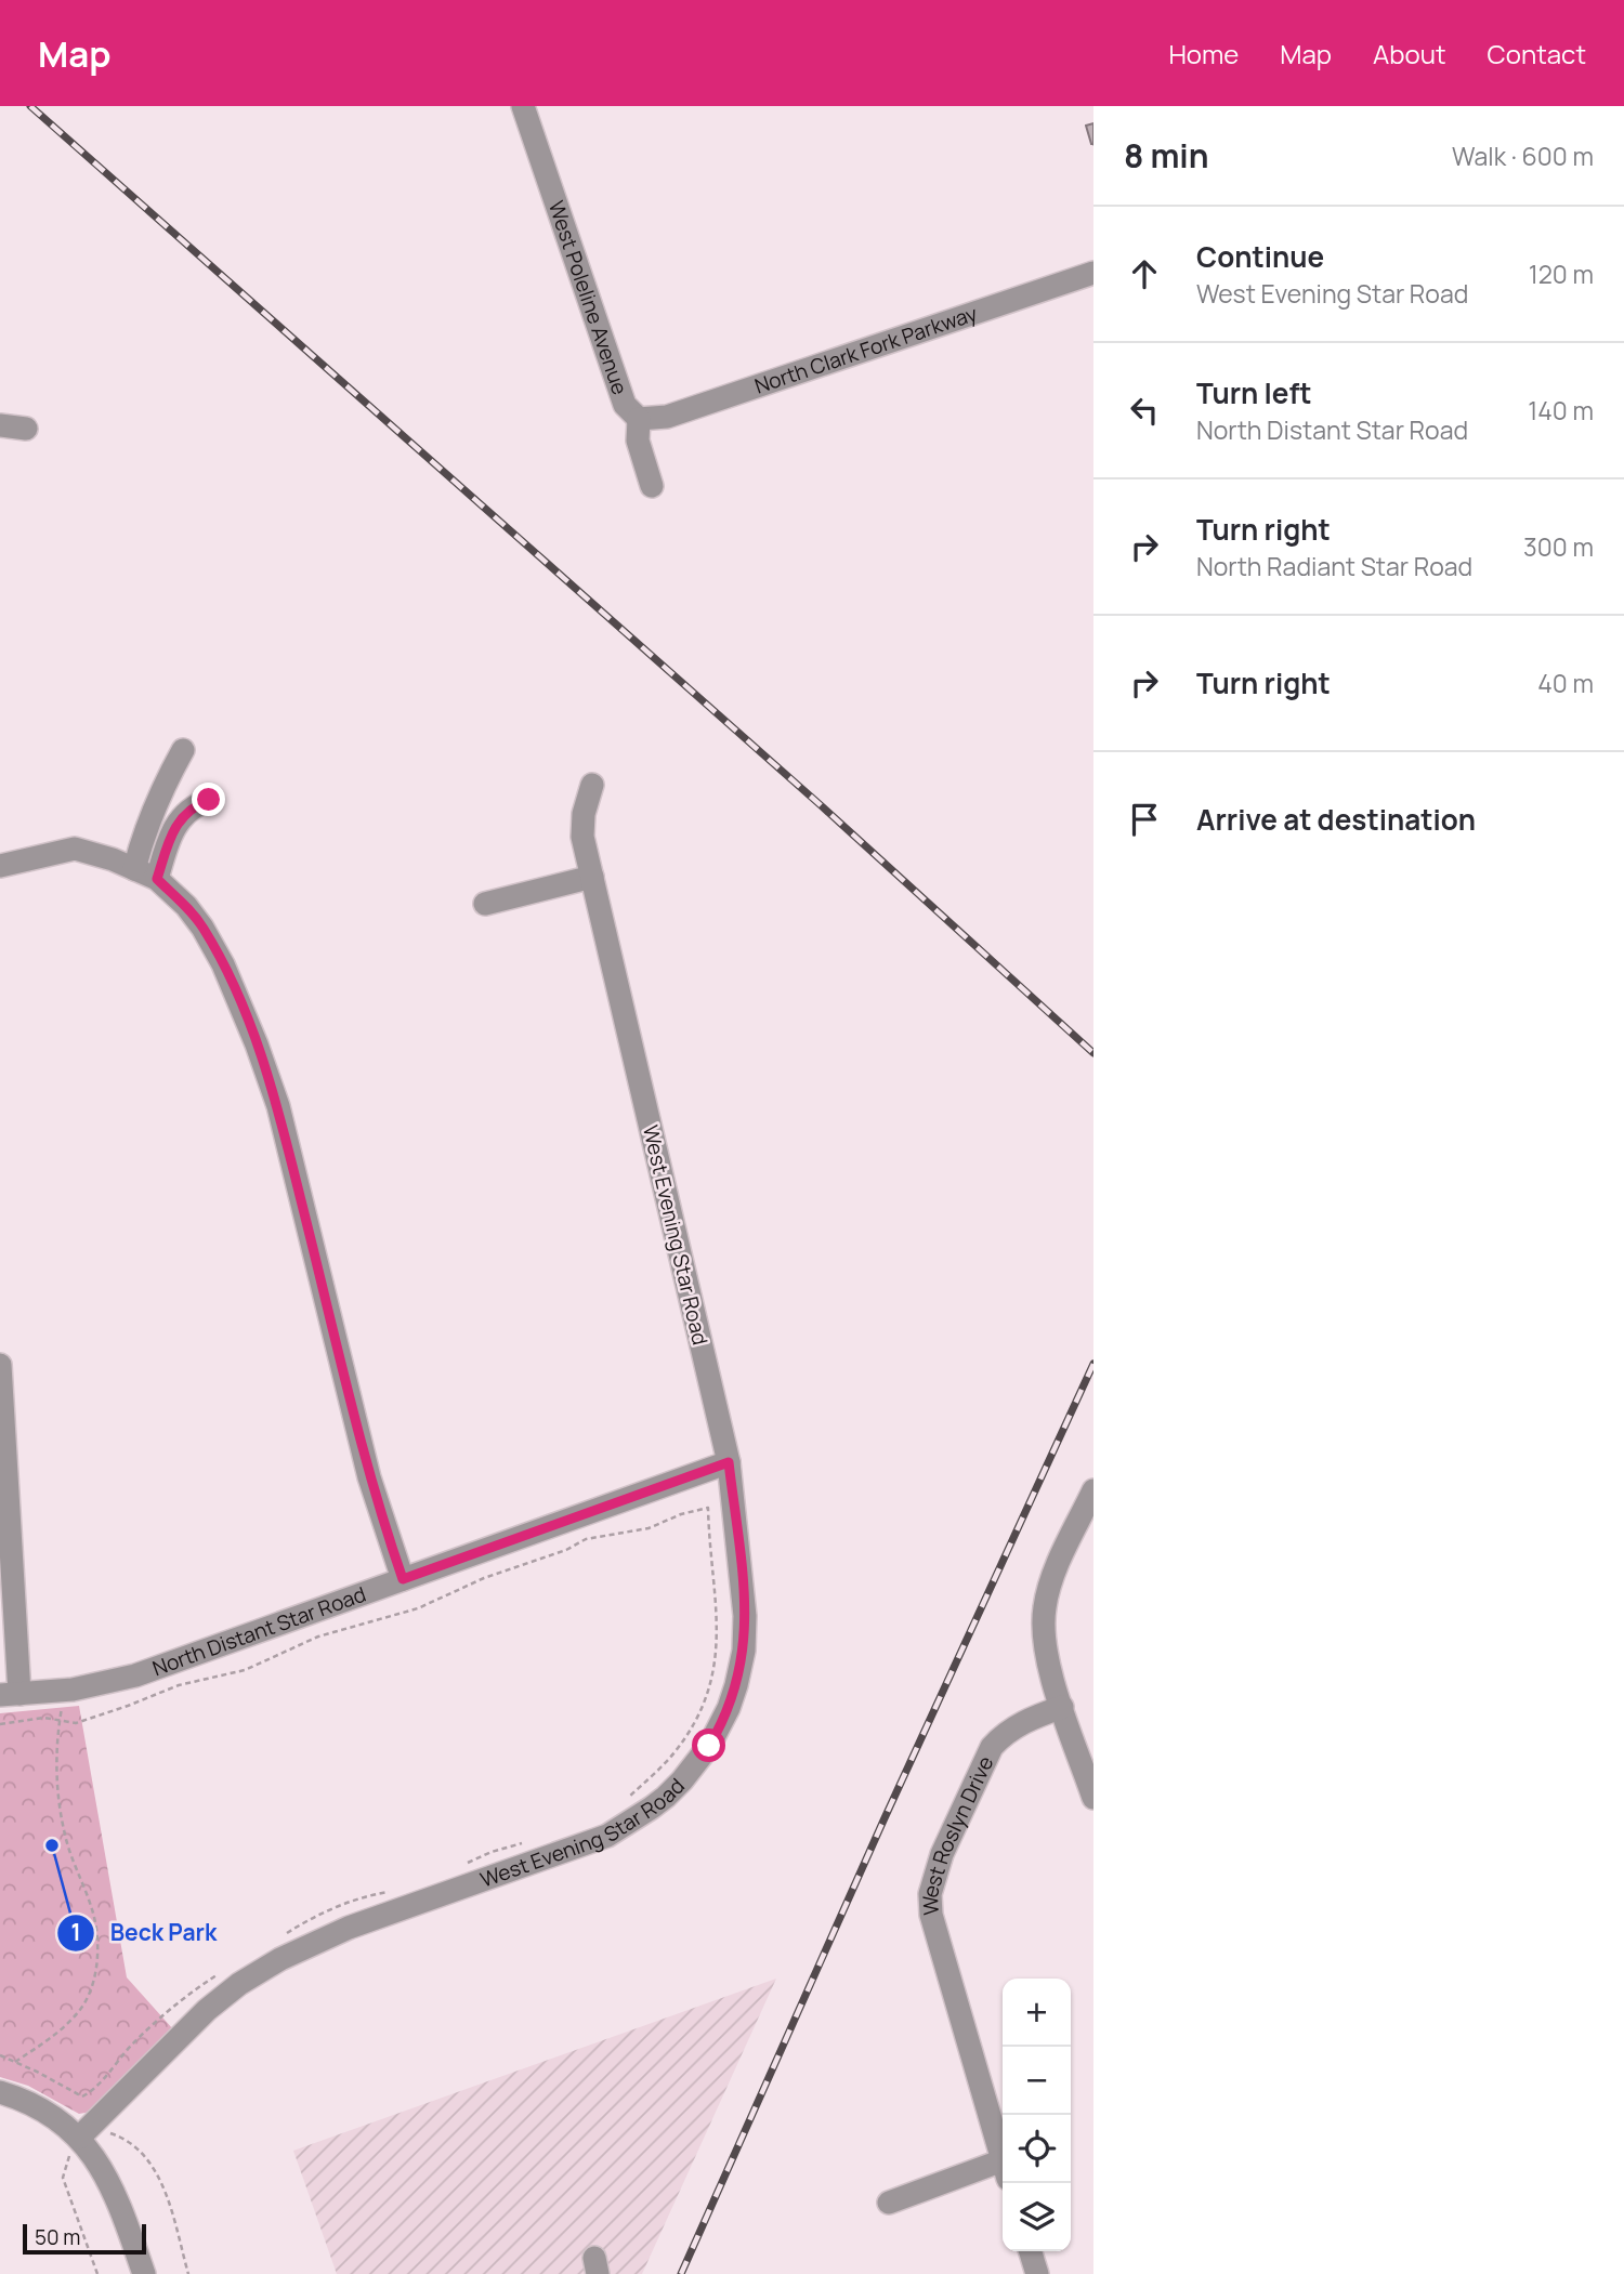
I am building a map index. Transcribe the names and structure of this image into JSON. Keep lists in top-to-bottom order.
{
  "streets": {
    "street": [
      "West Poleline Avenue",
      "North Clark Fork Parkway",
      "West Evening Star Road",
      "North Distant Star Road",
      "West Roslyn Drive"
    ]
  },
  "crossings": [
    ["West Poleline Avenue", "North Clark Fork Parkway"],
    ["West Evening Star Road", "North Distant Star Road"]
  ],
  "places": ["Beck Park"],
  "scale_bar": "50 m",
  "page": {
    "header": "Map",
    "nav": [
      "Home",
      "Map",
      "About",
      "Contact"
    ],
    "heading": ["8 min", "Walk · 600 m"],
    "list": [
      ["Continue", "West Evening Star Road", "120 m"],
      ["Turn left", "North Distant Star Road", "140 m"],
      ["Turn right", "North Radiant Star Road", "300 m"],
      ["Turn right", "40 m"],
      "Arrive at destination"
    ],
    "map_buttons": ["+", "−"],
    "scale": "50 m"
  }
}
